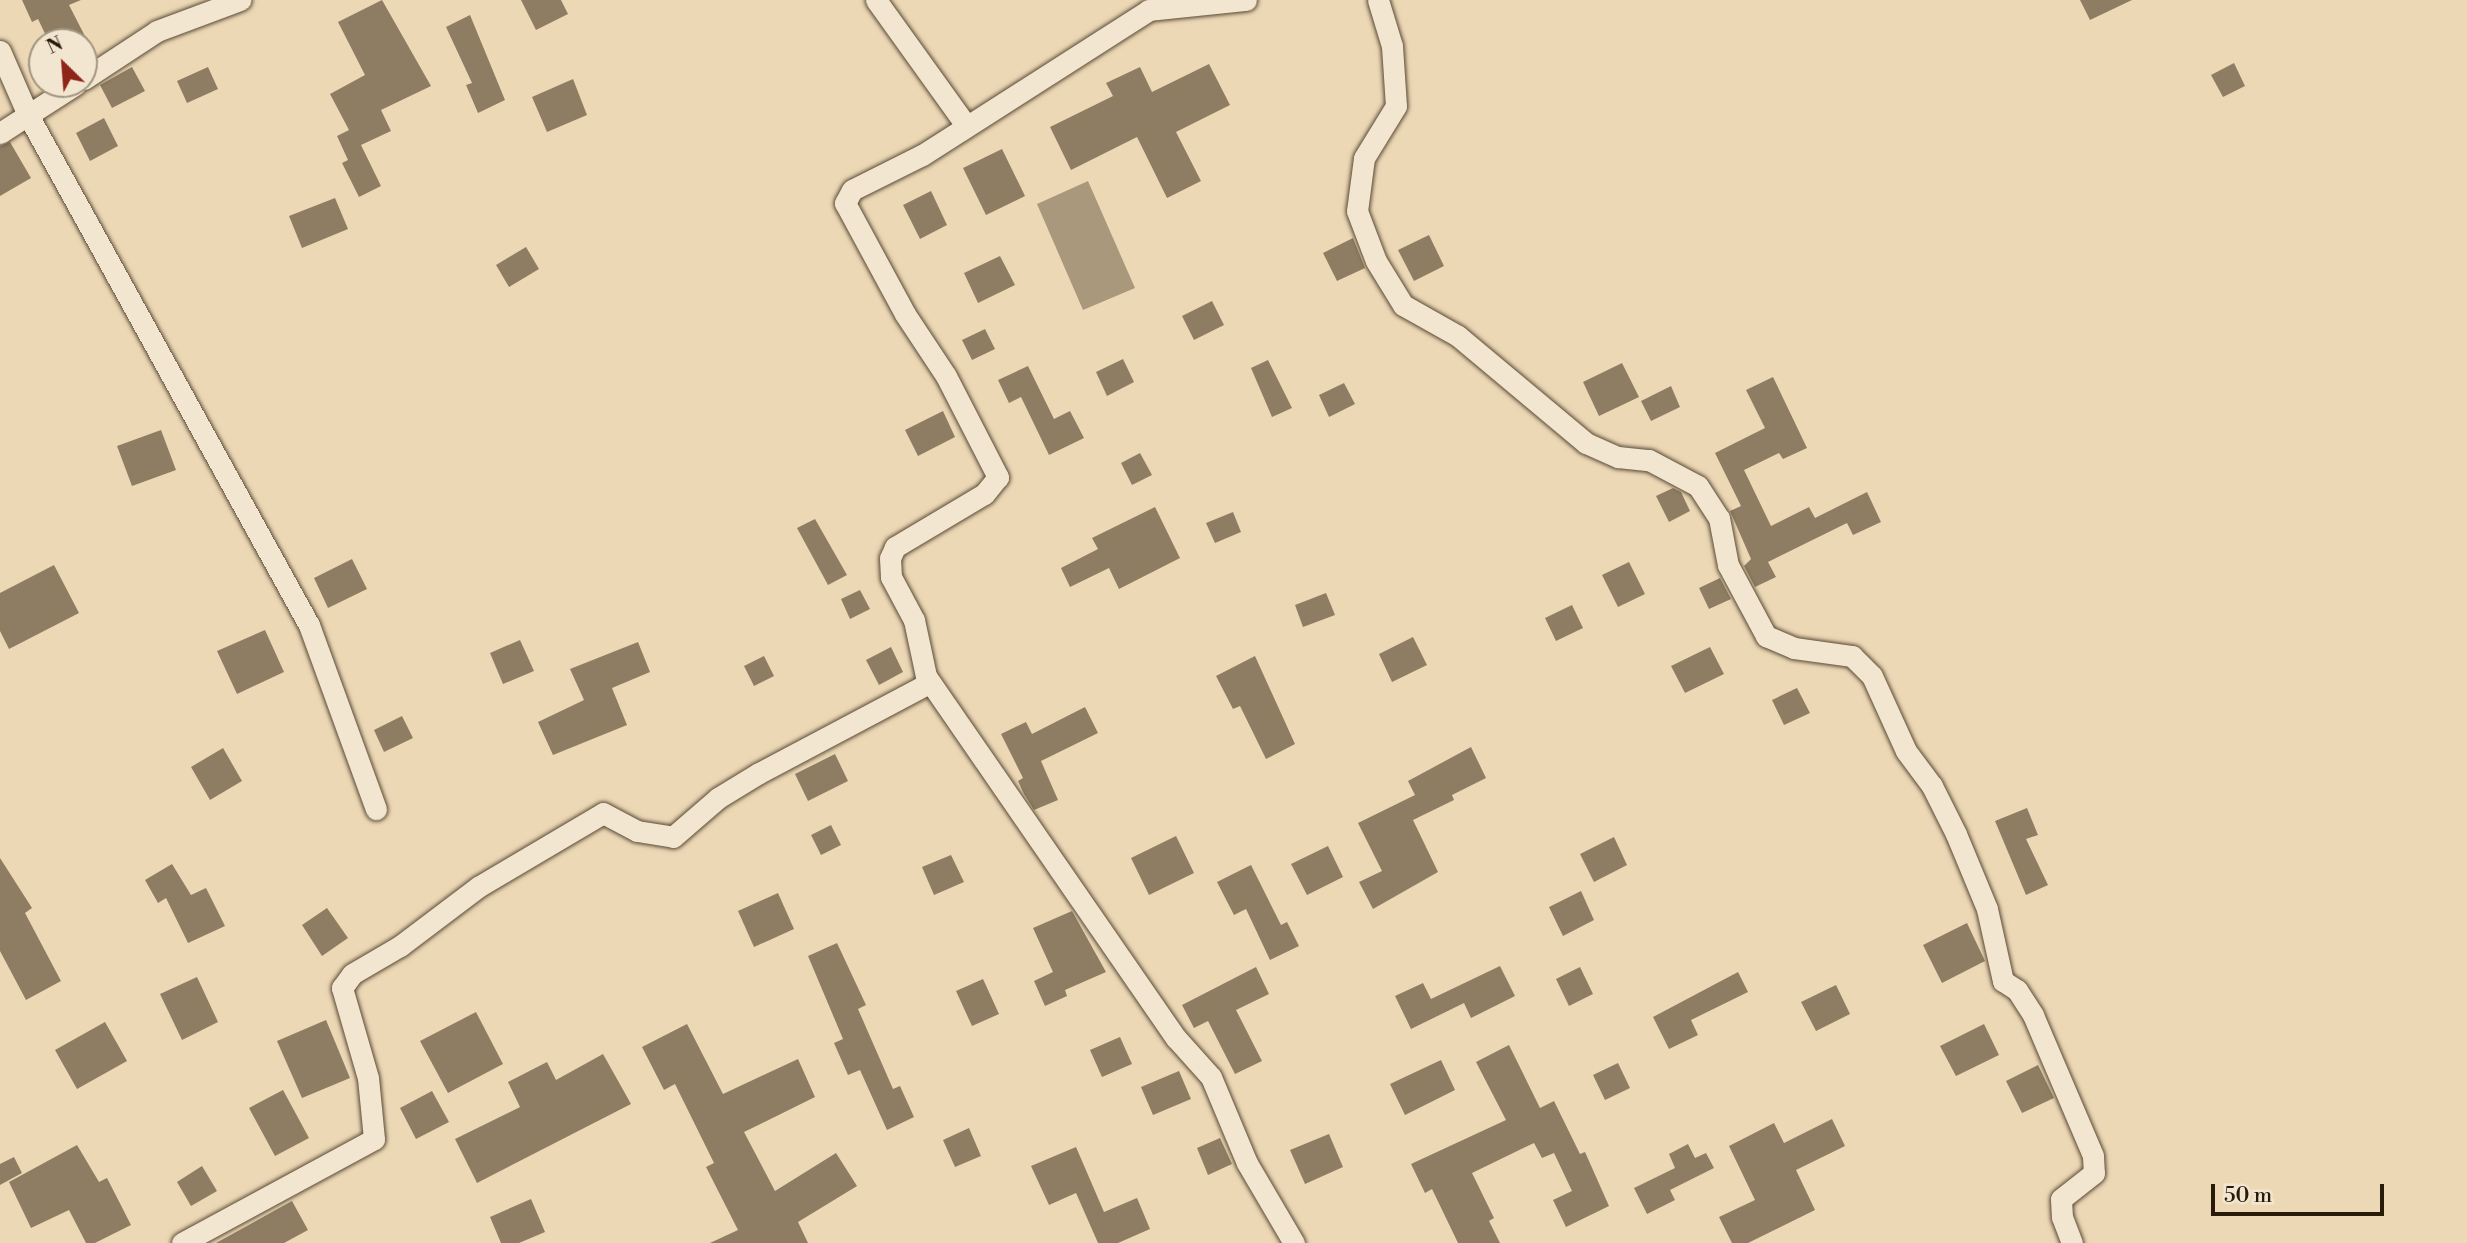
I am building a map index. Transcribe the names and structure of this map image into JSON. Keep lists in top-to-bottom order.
{
  "scale_bar": "50 m",
  "north": "top left"
}
